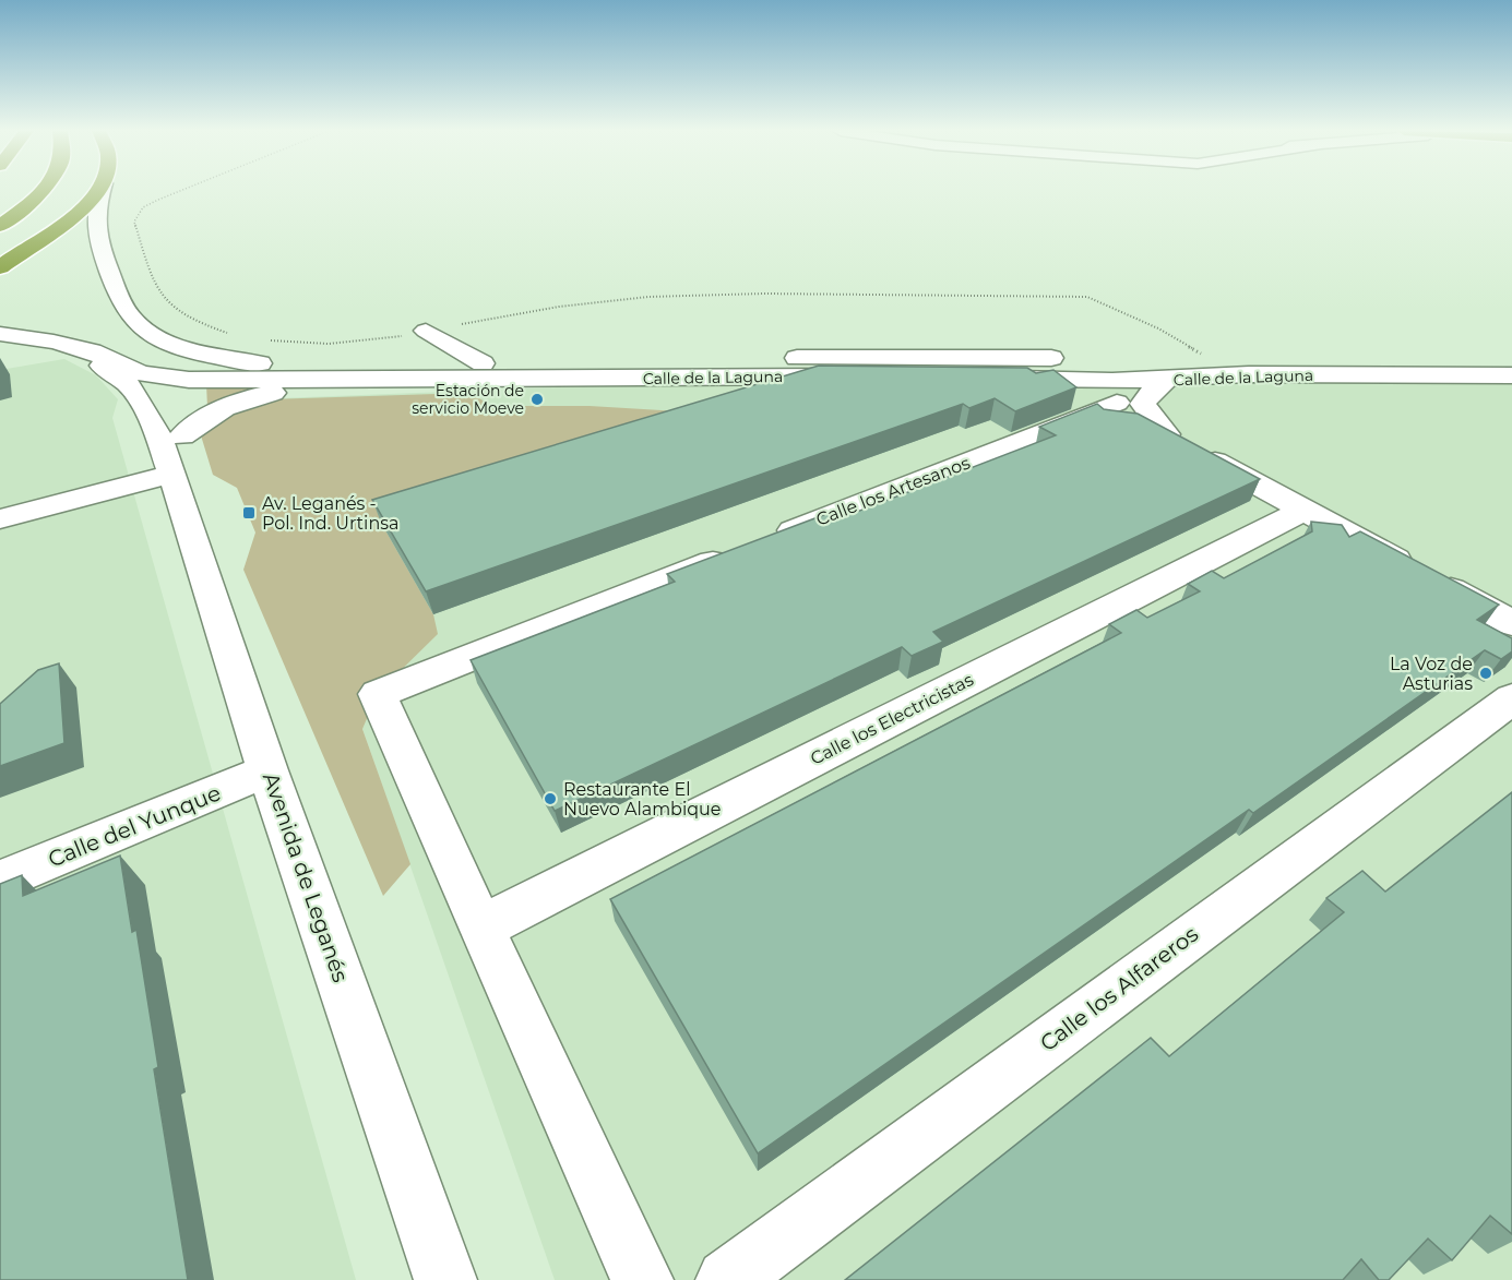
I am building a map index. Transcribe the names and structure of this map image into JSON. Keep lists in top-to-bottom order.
{
  "streets": {
    "street": [
      "Calle de la Laguna",
      "Calle los Artesanos",
      "Calle los Electricistas",
      "Calle del Yunque",
      "Avenida de Leganés",
      "Calle los Alfareros"
    ]
  },
  "crossings": [
    ["Calle de la Laguna", "Calle los Artesanos"],
    ["Calle los Artesanos", "Calle los Electricistas"],
    ["Calle del Yunque", "Avenida de Leganés"]
  ],
  "places": {
    "other": ["Estación de servicio Moeve", "La Voz de Asturias", "Restaurante El Nuevo Alambique"],
    "transit": ["Av. Leganés - Pol. Ind. Urtinsa"]
  }
}
